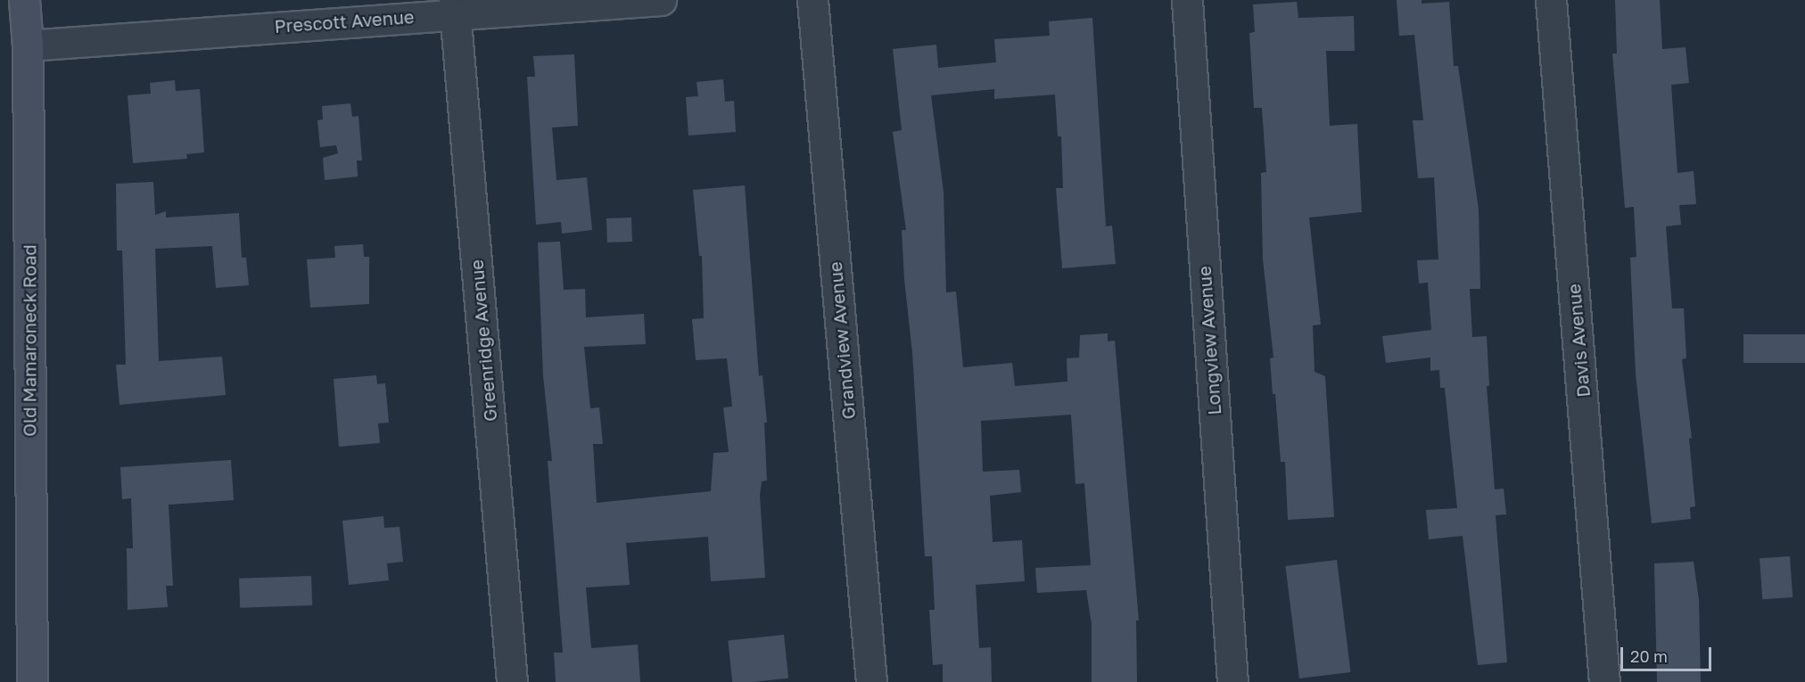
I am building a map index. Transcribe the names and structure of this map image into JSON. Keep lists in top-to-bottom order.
{
  "streets": {
    "main road": ["Old Mamaroneck Road"],
    "street": [
      "Prescott Avenue",
      "Greenridge Avenue",
      "Grandview Avenue",
      "Longview Avenue",
      "Davis Avenue"
    ]
  },
  "crossings": [
    ["Prescott Avenue", "Old Mamaroneck Road"],
    ["Prescott Avenue", "Greenridge Avenue"]
  ],
  "scale_bar": "20 m"
}
